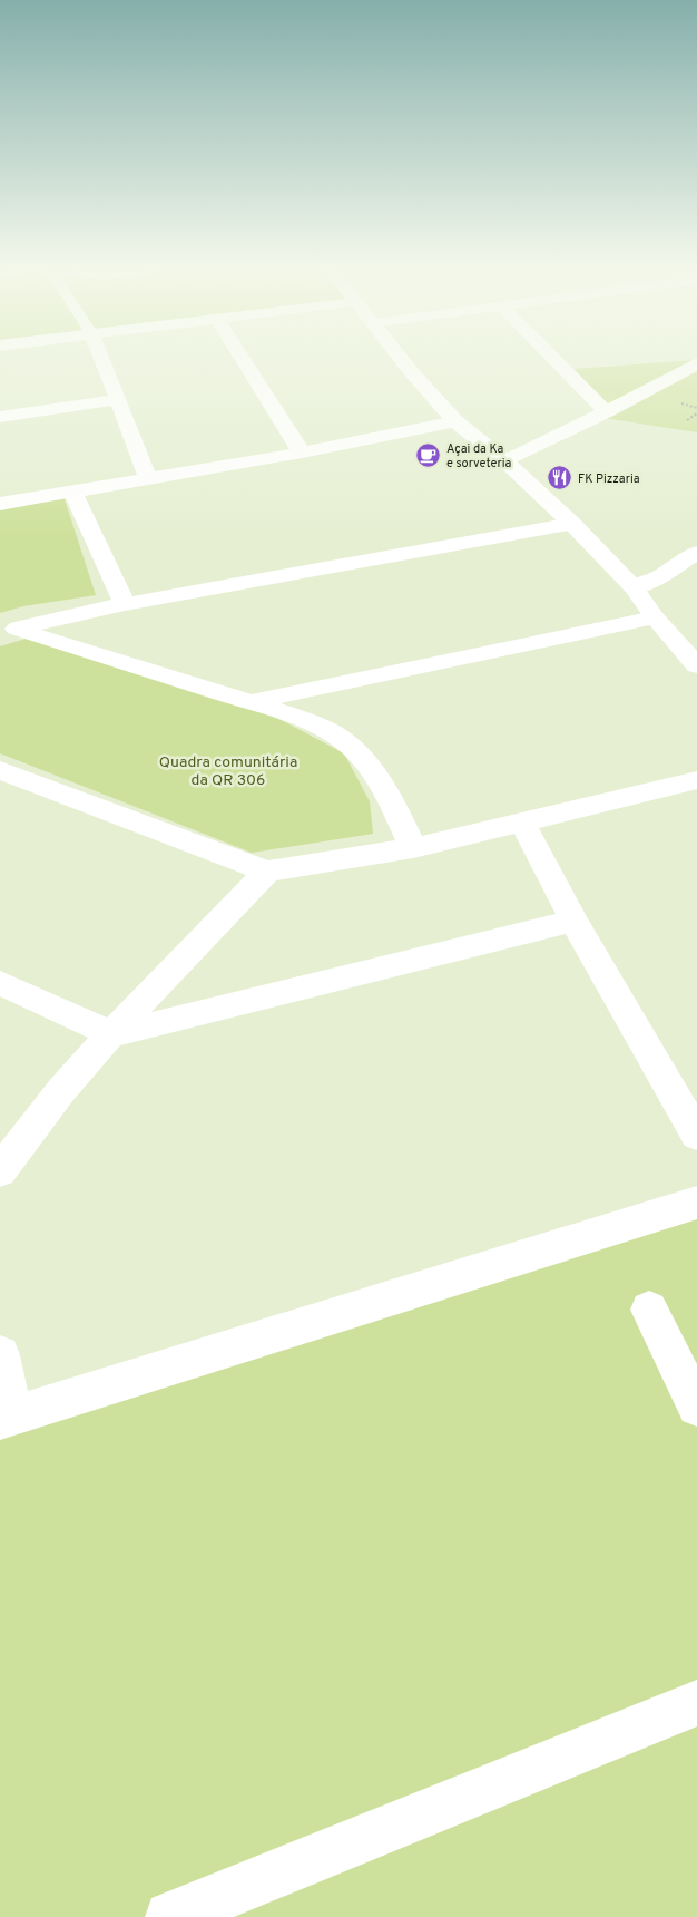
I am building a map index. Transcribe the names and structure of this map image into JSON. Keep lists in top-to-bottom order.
{
  "parks": ["Quadra comunitária da QR 306"],
  "places": {
    "cafe": ["Açai da Ka e sorveteria"],
    "restaurant": ["FK Pizzaria"]
  }
}
